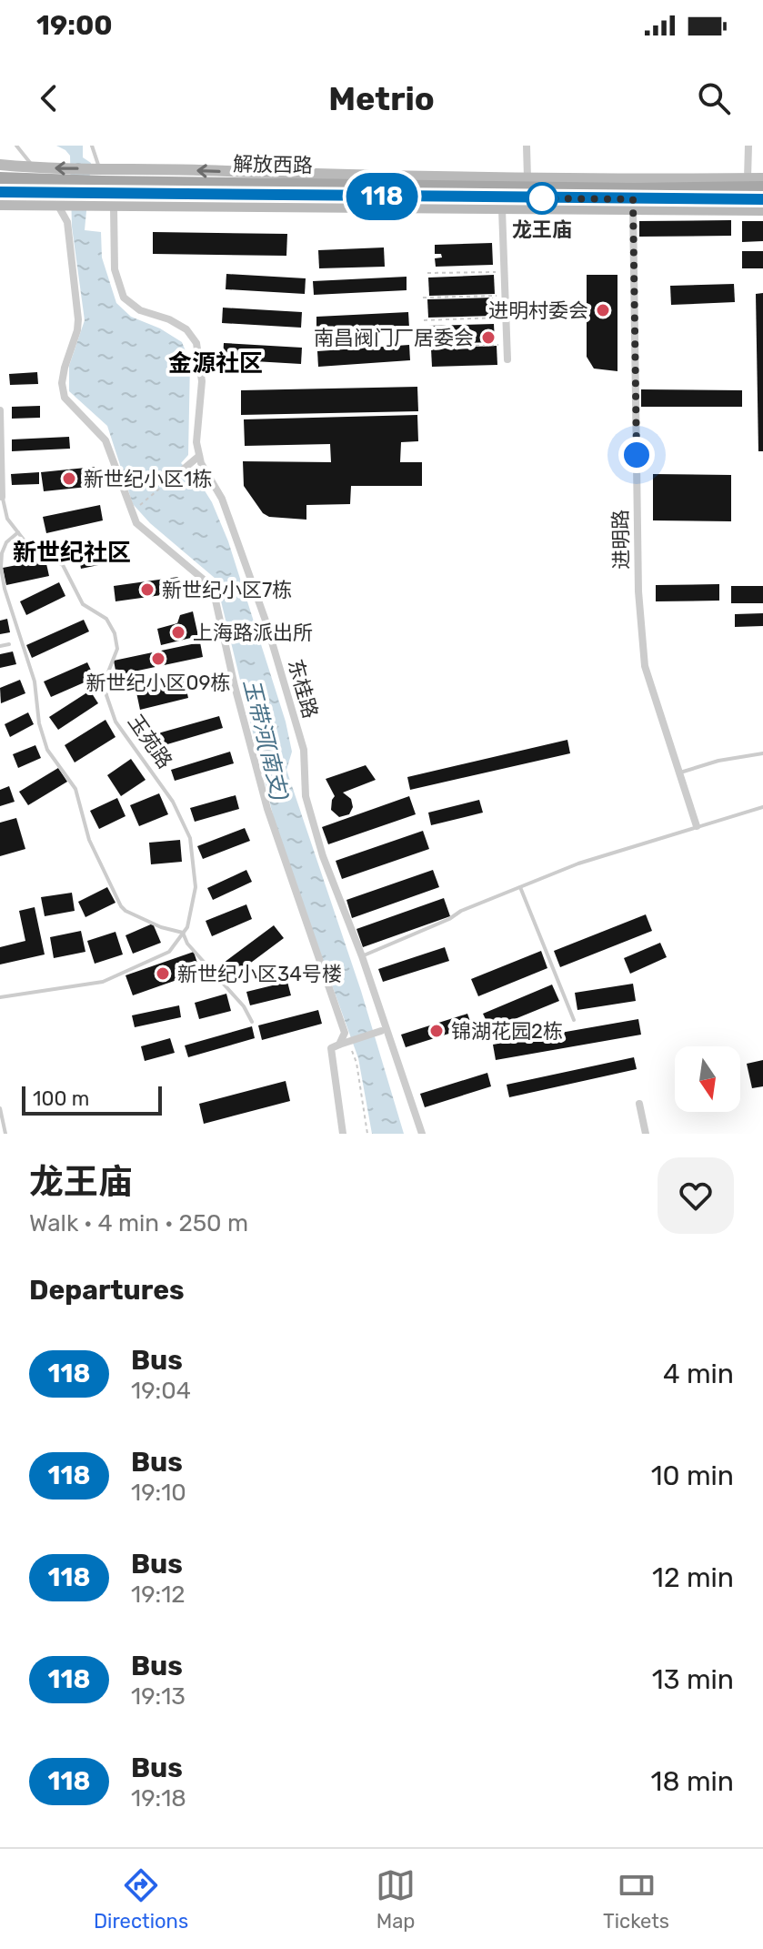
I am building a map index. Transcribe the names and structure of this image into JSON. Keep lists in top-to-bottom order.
{
  "streets": {
    "main road": ["解放西路"],
    "street": ["进明路", "东桂路", "玉苑路"]
  },
  "crossings": [
    ["解放西路", "进明路"],
    ["解放西路", "东桂路"]
  ],
  "districts": ["金源社区", "新世纪社区"],
  "water": ["玉带河(南支)"],
  "places": [
    "龙王庙",
    "进明村委会",
    "南昌阀门厂居委会",
    "新世纪小区1栋",
    "新世纪小区7栋",
    "上海路派出所",
    "新世纪小区09栋",
    "新世纪小区34号楼",
    "锦湖花园2栋"
  ],
  "lines": ["bus line 118"],
  "scale_bar": "100 m",
  "north": "bottom",
  "page": {
    "status": "19:00",
    "header": "Metrio",
    "on_map": "118",
    "scale": "100 m",
    "heading": [
      ["龙王庙", "Walk · 4 min · 250 m"],
      "Departures"
    ],
    "list": [
      {
        "mark": "118",
        "name": "Bus",
        "note": "19:04",
        "value": "4 min"
      },
      {
        "mark": "118",
        "name": "Bus",
        "note": "19:10",
        "value": "10 min"
      },
      {
        "mark": "118",
        "name": "Bus",
        "note": "19:12",
        "value": "12 min"
      },
      {
        "mark": "118",
        "name": "Bus",
        "note": "19:13",
        "value": "13 min"
      },
      {
        "mark": "118",
        "name": "Bus",
        "note": "19:18",
        "value": "18 min"
      }
    ],
    "tabs": ["Directions", "Map", "Tickets"]
  }
}
